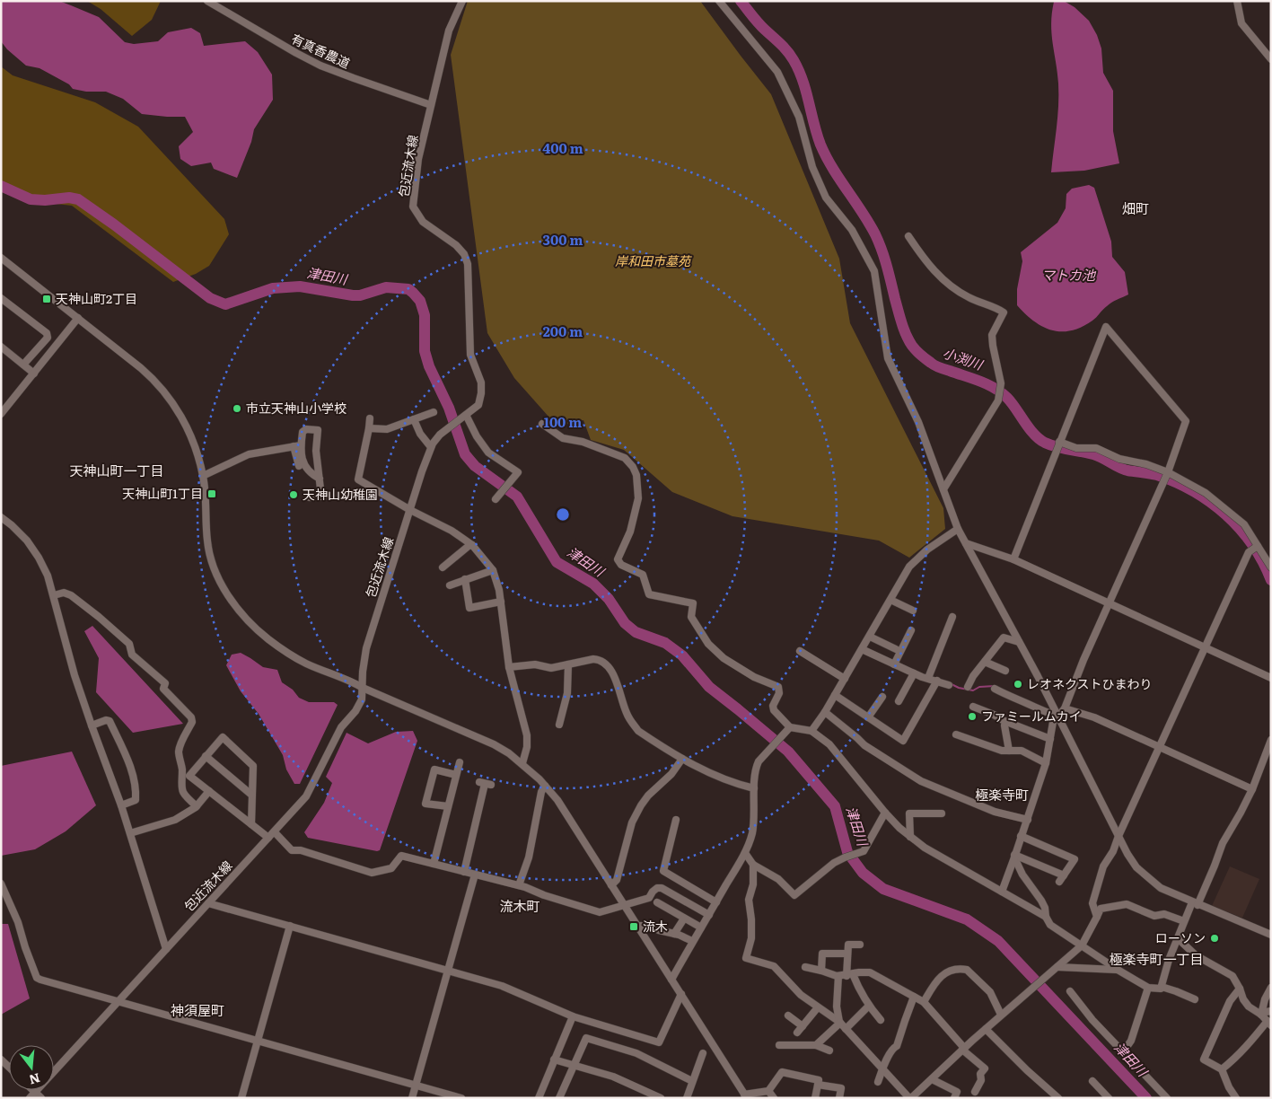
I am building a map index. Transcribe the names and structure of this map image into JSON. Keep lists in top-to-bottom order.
{
  "streets": {
    "street": ["有真香農道", "包近流木線"]
  },
  "crossings": [
    ["有真香農道", "包近流木線"]
  ],
  "districts": [
    "畑町",
    "天神山町一丁目",
    "極楽寺町",
    "流木町",
    "極楽寺町一丁目",
    "神須屋町"
  ],
  "water": ["マトカ池", "津田川", "小渕川"],
  "parks": ["岸和田市墓苑"],
  "places": {
    "transit": ["天神山町2丁目", "天神山町1丁目", "流木"],
    "other": [
      "市立天神山小学校",
      "天神山幼稚園",
      "レオネクストひまわり",
      "ファミールムカイ",
      "ローソン"
    ]
  },
  "north": "bottom",
  "rings": [
    "400 m",
    "300 m",
    "200 m",
    "100 m"
  ]
}
